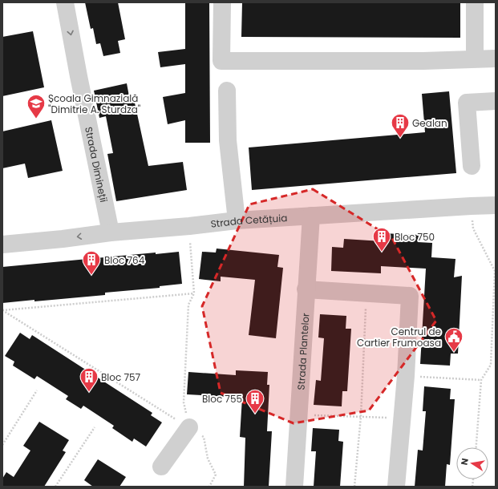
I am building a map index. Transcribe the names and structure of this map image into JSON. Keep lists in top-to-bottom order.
{
  "streets": {
    "street": ["Strada Dimineții", "Strada Cetățuia", "Strada Plantelor"]
  },
  "crossings": [
    ["Strada Dimineții", "Strada Cetățuia"],
    ["Strada Cetățuia", "Strada Plantelor"]
  ],
  "places": {
    "school or university": ["Școala Gimnazială \"Dimitrie A. Sturdza\""],
    "building": [
      "Gealan",
      "Bloc 750",
      "Bloc 764",
      "Bloc 757",
      "Bloc 755"
    ],
    "public building": ["Centrul de Cartier Frumoasa"]
  },
  "north": "left"
}
